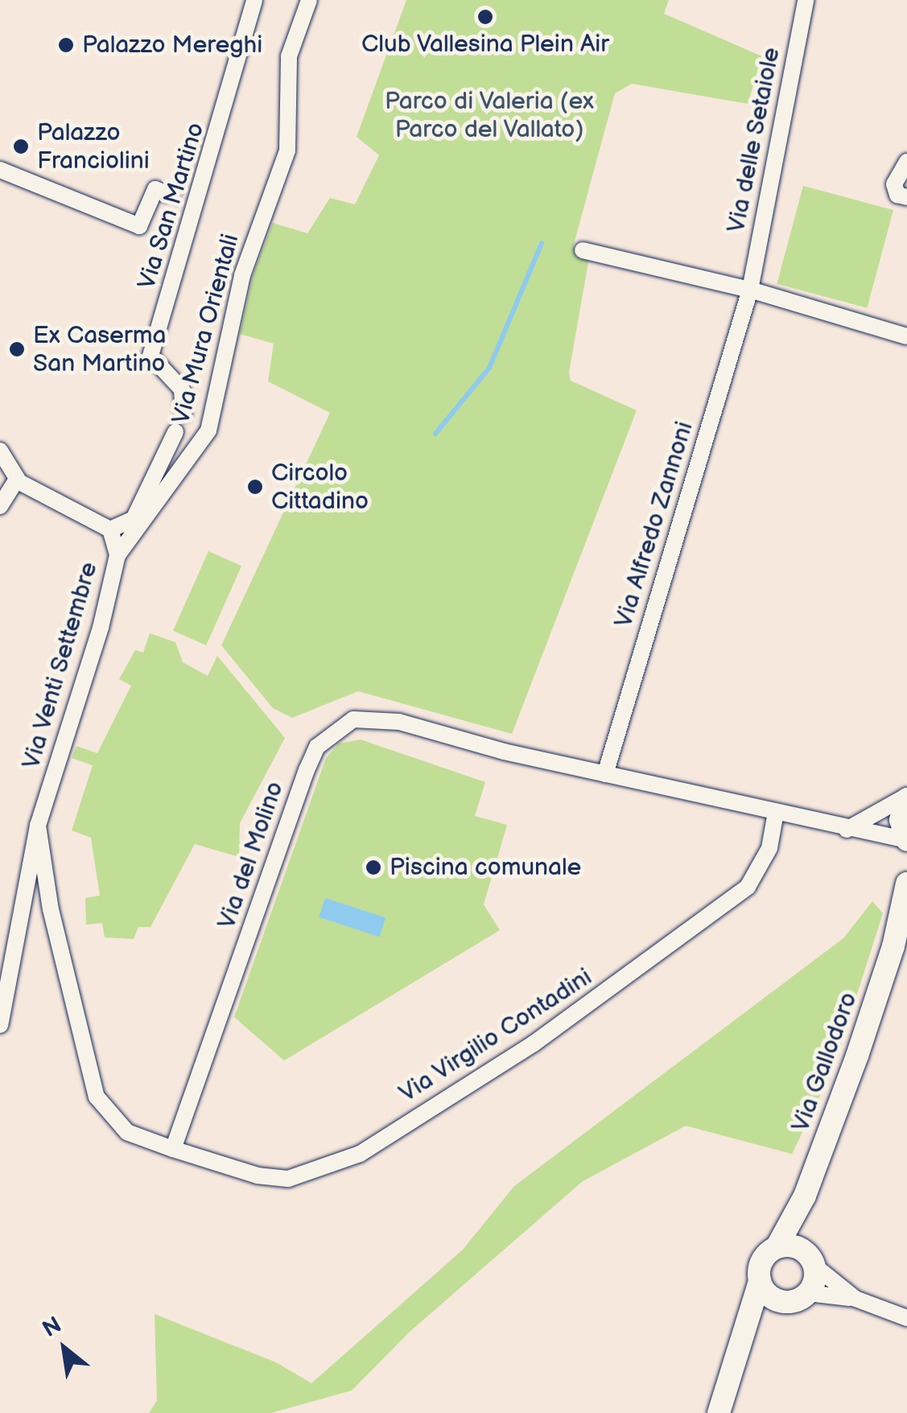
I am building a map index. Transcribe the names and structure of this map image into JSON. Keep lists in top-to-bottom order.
{
  "streets": {
    "main road": ["Via Gallodoro"],
    "street": [
      "Via delle Setaiole",
      "Via San Martino",
      "Via Mura Orientali",
      "Via Alfredo Zannoni",
      "Via Venti Settembre",
      "Via del Molino",
      "Via Virgilio Contadini"
    ]
  },
  "crossings": [
    ["Via delle Setaiole", "Via Alfredo Zannoni"],
    ["Via Mura Orientali", "Via Venti Settembre"],
    ["Via Alfredo Zannoni", "Via del Molino"],
    ["Via del Molino", "Via Virgilio Contadini"]
  ],
  "parks": ["Parco di Valeria (ex Parco del Vallato)"],
  "places": [
    "Club Vallesina Plein Air",
    "Palazzo Mereghi",
    "Palazzo Franciolini",
    "Ex Caserma San Martino",
    "Circolo Cittadino",
    "Piscina comunale"
  ],
  "north": "top left"
}
